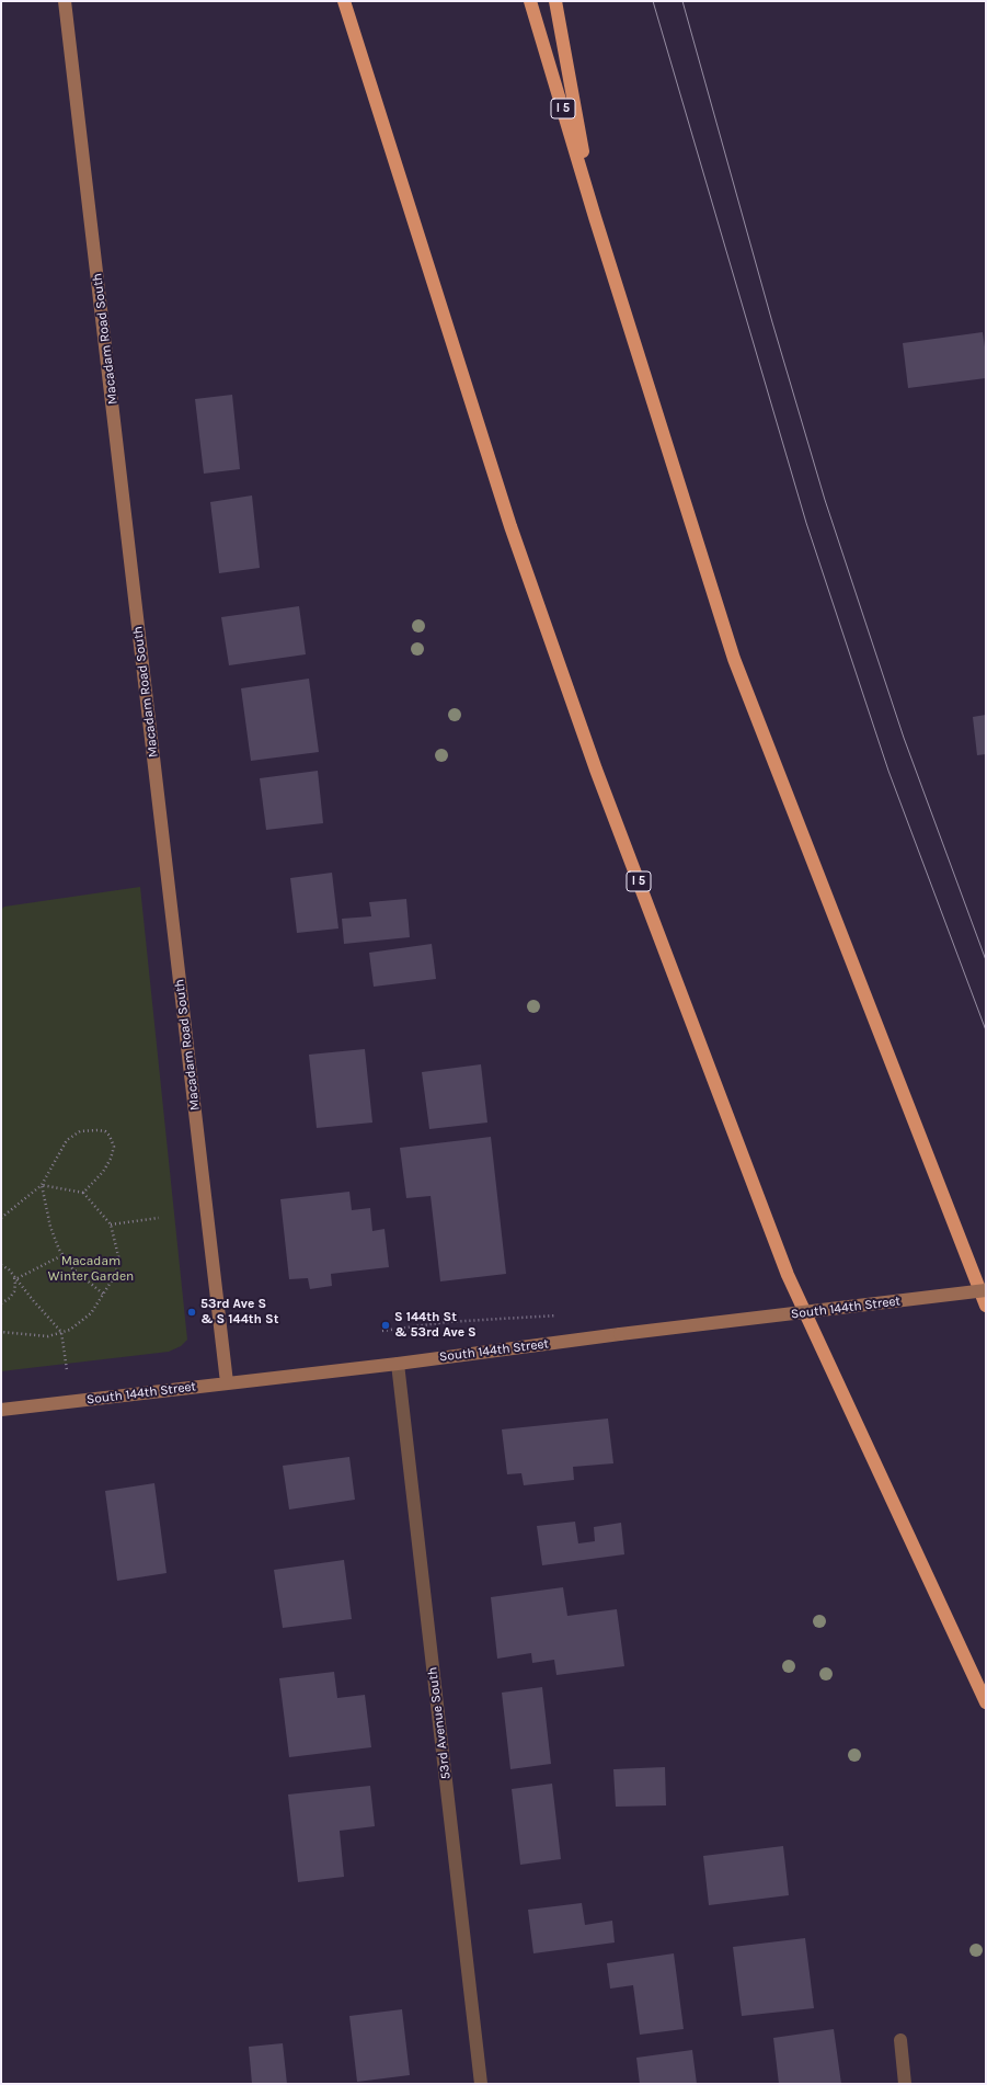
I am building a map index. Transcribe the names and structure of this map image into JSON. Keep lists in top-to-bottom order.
{
  "streets": {
    "highway": ["I 5"],
    "street": ["Macadam Road South", "South 144th Street", "53rd Avenue South"]
  },
  "crossings": [
    ["Macadam Road South", "South 144th Street"],
    ["South 144th Street", "53rd Avenue South"]
  ],
  "parks": ["Macadam Winter Garden"],
  "places": ["53rd Ave S & S 144th St", "S 144th St & 53rd Ave S"]
}
